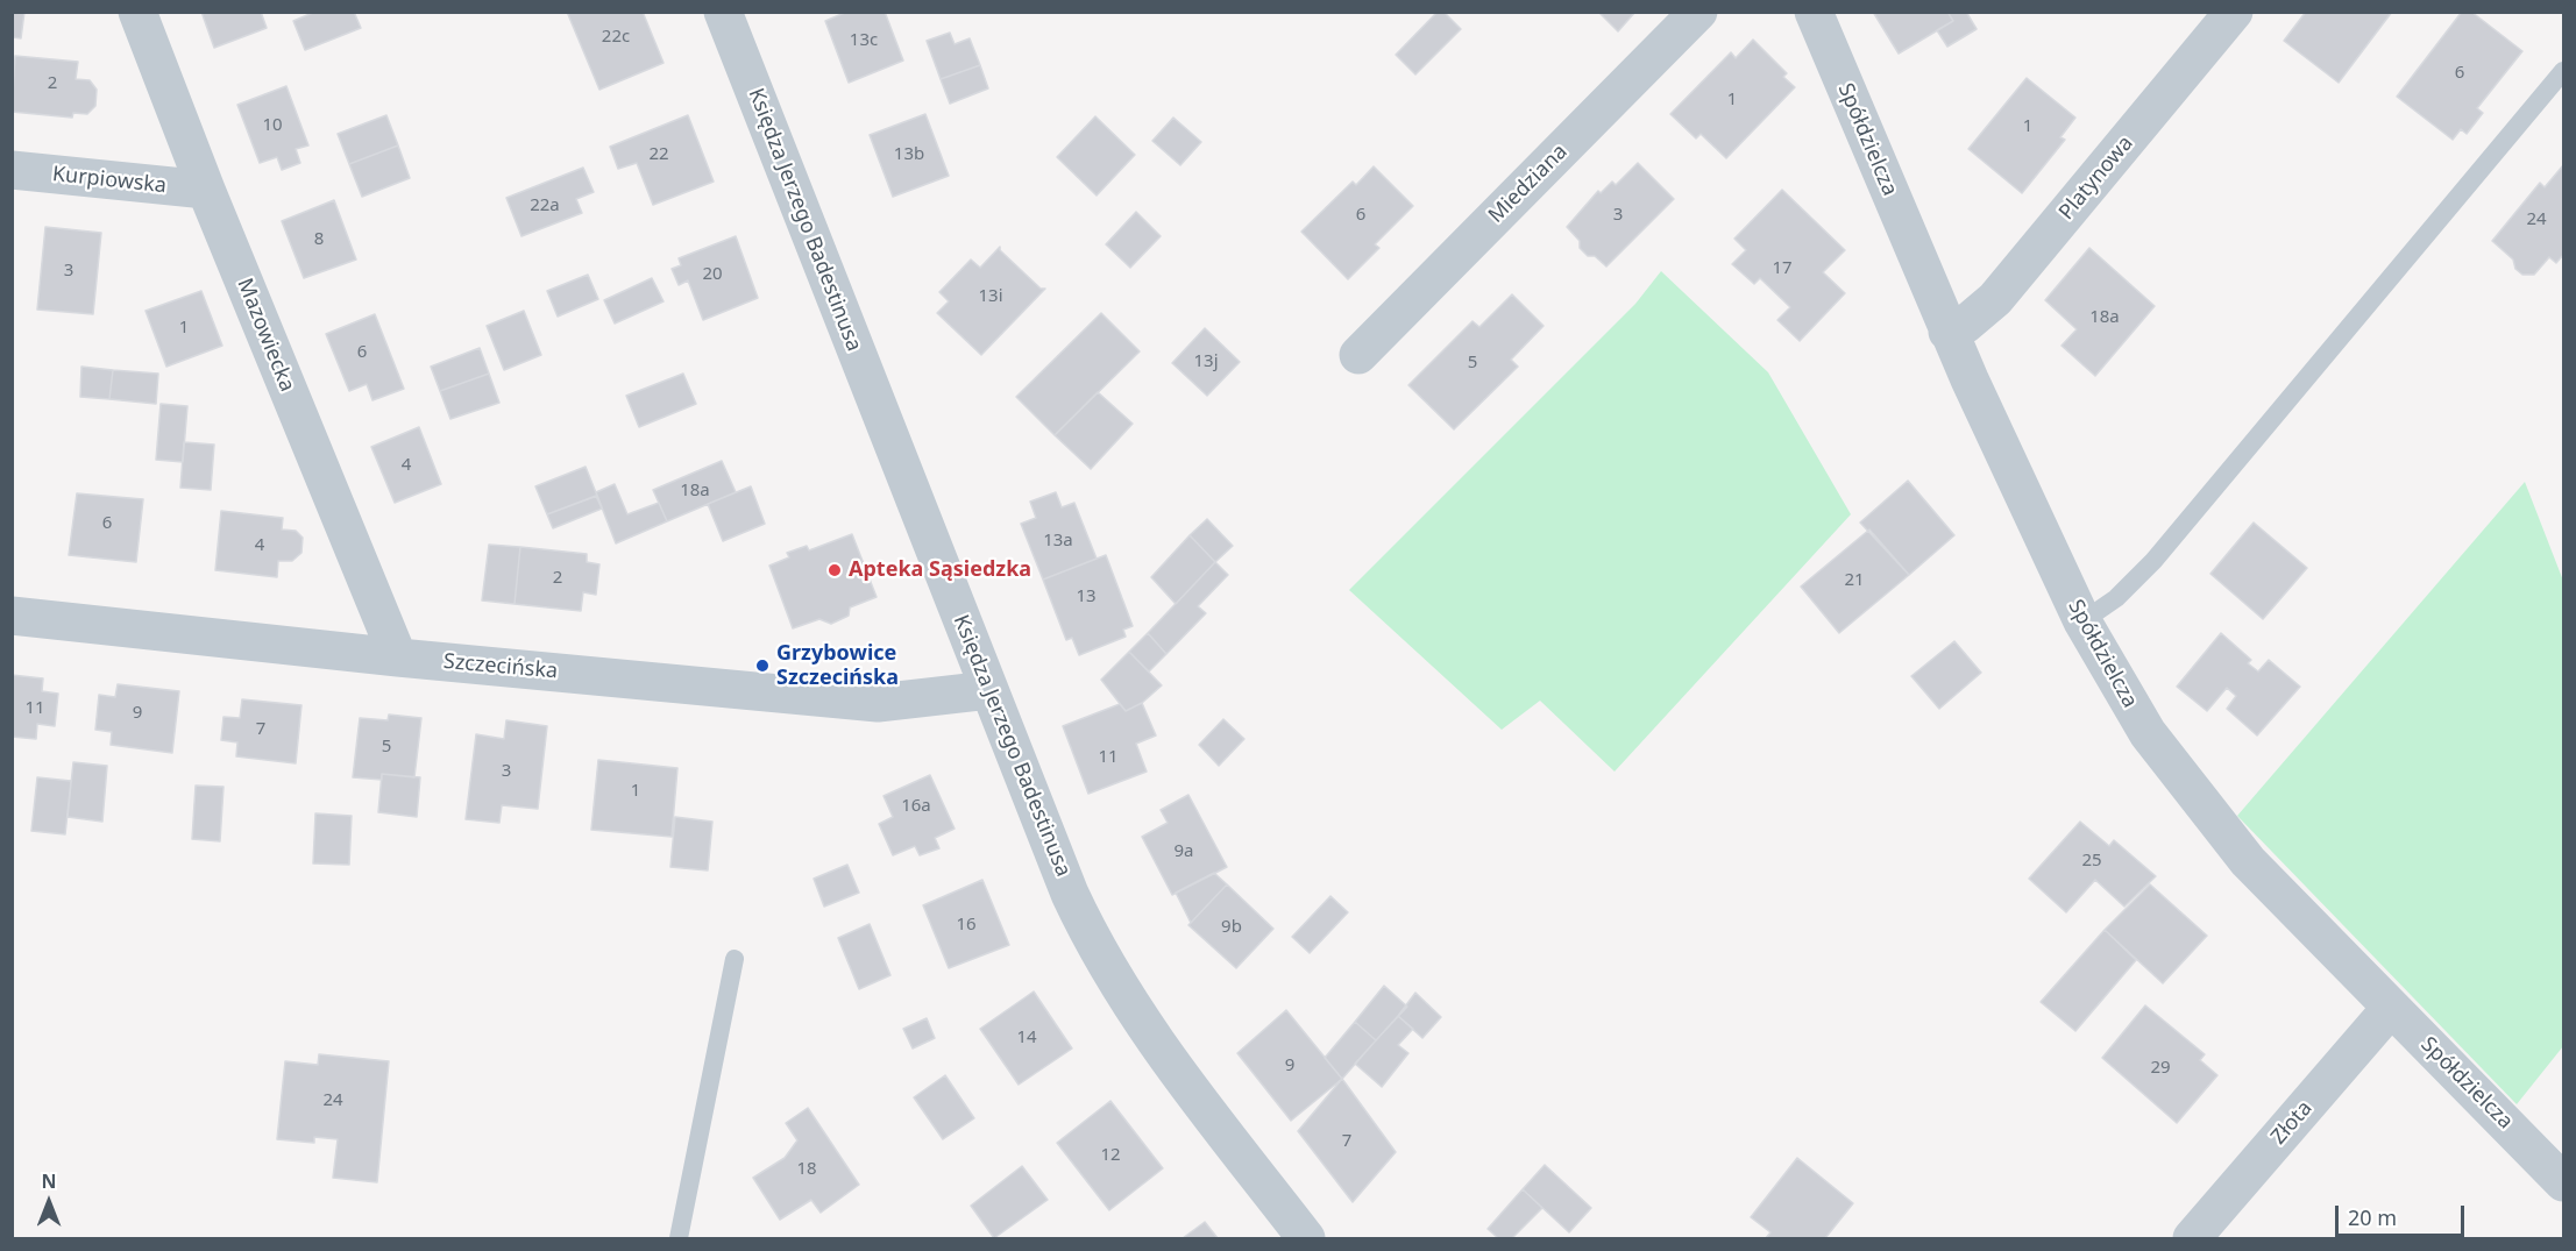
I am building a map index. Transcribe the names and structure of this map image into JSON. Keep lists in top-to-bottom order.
{
  "streets": {
    "street": [
      "Spółdzielcza",
      "Platynowa",
      "Kurpiowska",
      "Miedziana",
      "Księdza Jerzego Badestinusa",
      "Mazowiecka",
      "Szczecińska",
      "Złota"
    ]
  },
  "crossings": [
    ["Spółdzielcza", "Platynowa"],
    ["Spółdzielcza", "Złota"],
    ["Kurpiowska", "Mazowiecka"],
    ["Księdza Jerzego Badestinusa", "Szczecińska"],
    ["Mazowiecka", "Szczecińska"]
  ],
  "places": ["Apteka Sąsiedzka", "Grzybowice Szczecińska"],
  "house_numbers": [
    "22c",
    "13c",
    "6",
    "2",
    "1",
    "10",
    "1",
    "22",
    "13b",
    "22a",
    "6",
    "3",
    "24",
    "8",
    "17",
    "3",
    "20",
    "13i",
    "18a",
    "1",
    "6",
    "13j",
    "5",
    "4",
    "18a",
    "6",
    "13a",
    "4",
    "2",
    "21",
    "13",
    "11",
    "9",
    "7",
    "5",
    "11",
    "3",
    "1",
    "16a",
    "9a",
    "25",
    "16",
    "9b",
    "14",
    "9",
    "29",
    "24",
    "7",
    "12",
    "18"
  ],
  "scale_bar": "20 m",
  "north": "top"
}
